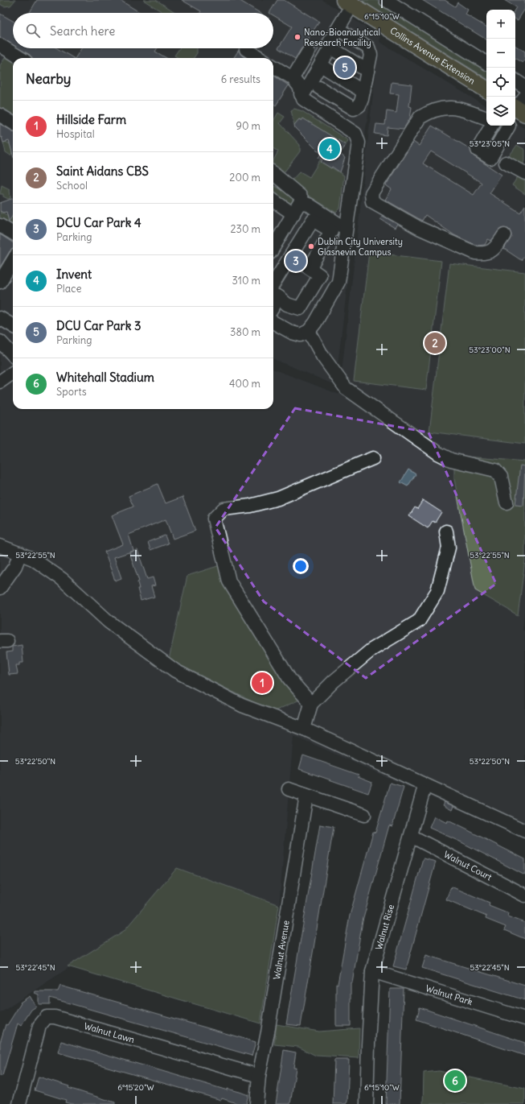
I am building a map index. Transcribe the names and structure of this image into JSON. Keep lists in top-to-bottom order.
{
  "streets": {
    "main road": ["Collins Avenue Extension"],
    "street": [
      "Walnut Court",
      "Walnut Rise",
      "Walnut Avenue",
      "Walnut Park",
      "Walnut Lawn"
    ]
  },
  "crossings": [
    ["Walnut Court", "Walnut Rise"],
    ["Walnut Rise", "Walnut Park"],
    ["Walnut Avenue", "Walnut Lawn"]
  ],
  "places": ["Nano-Bioanalytical Research Facility", "Dublin City University Glasnevin Campus"],
  "page": {
    "map_buttons": ["+", "−"],
    "search": "Search here",
    "pins": [
      "5",
      "4",
      "3",
      "2",
      "1",
      "6"
    ],
    "heading": ["Nearby", "6 results"],
    "list": [
      {
        "mark": "1",
        "name": "Hillside Farm",
        "note": "Hospital",
        "value": "90 m"
      },
      {
        "mark": "2",
        "name": "Saint Aidans CBS",
        "note": "School",
        "value": "200 m"
      },
      {
        "mark": "3",
        "name": "DCU Car Park 4",
        "note": "Parking",
        "value": "230 m"
      },
      {
        "mark": "4",
        "name": "Invent",
        "note": "Place",
        "value": "310 m"
      },
      {
        "mark": "5",
        "name": "DCU Car Park 3",
        "note": "Parking",
        "value": "380 m"
      },
      {
        "mark": "6",
        "name": "Whitehall Stadium",
        "note": "Sports",
        "value": "400 m"
      }
    ]
  },
  "coordinates": [
    "6°15'10\"W",
    "53°23'05\"N",
    "53°23'00\"N",
    "53°22'55\"N",
    "53°22'50\"N",
    "53°22'45\"N",
    "6°15'20\"W"
  ]
}
